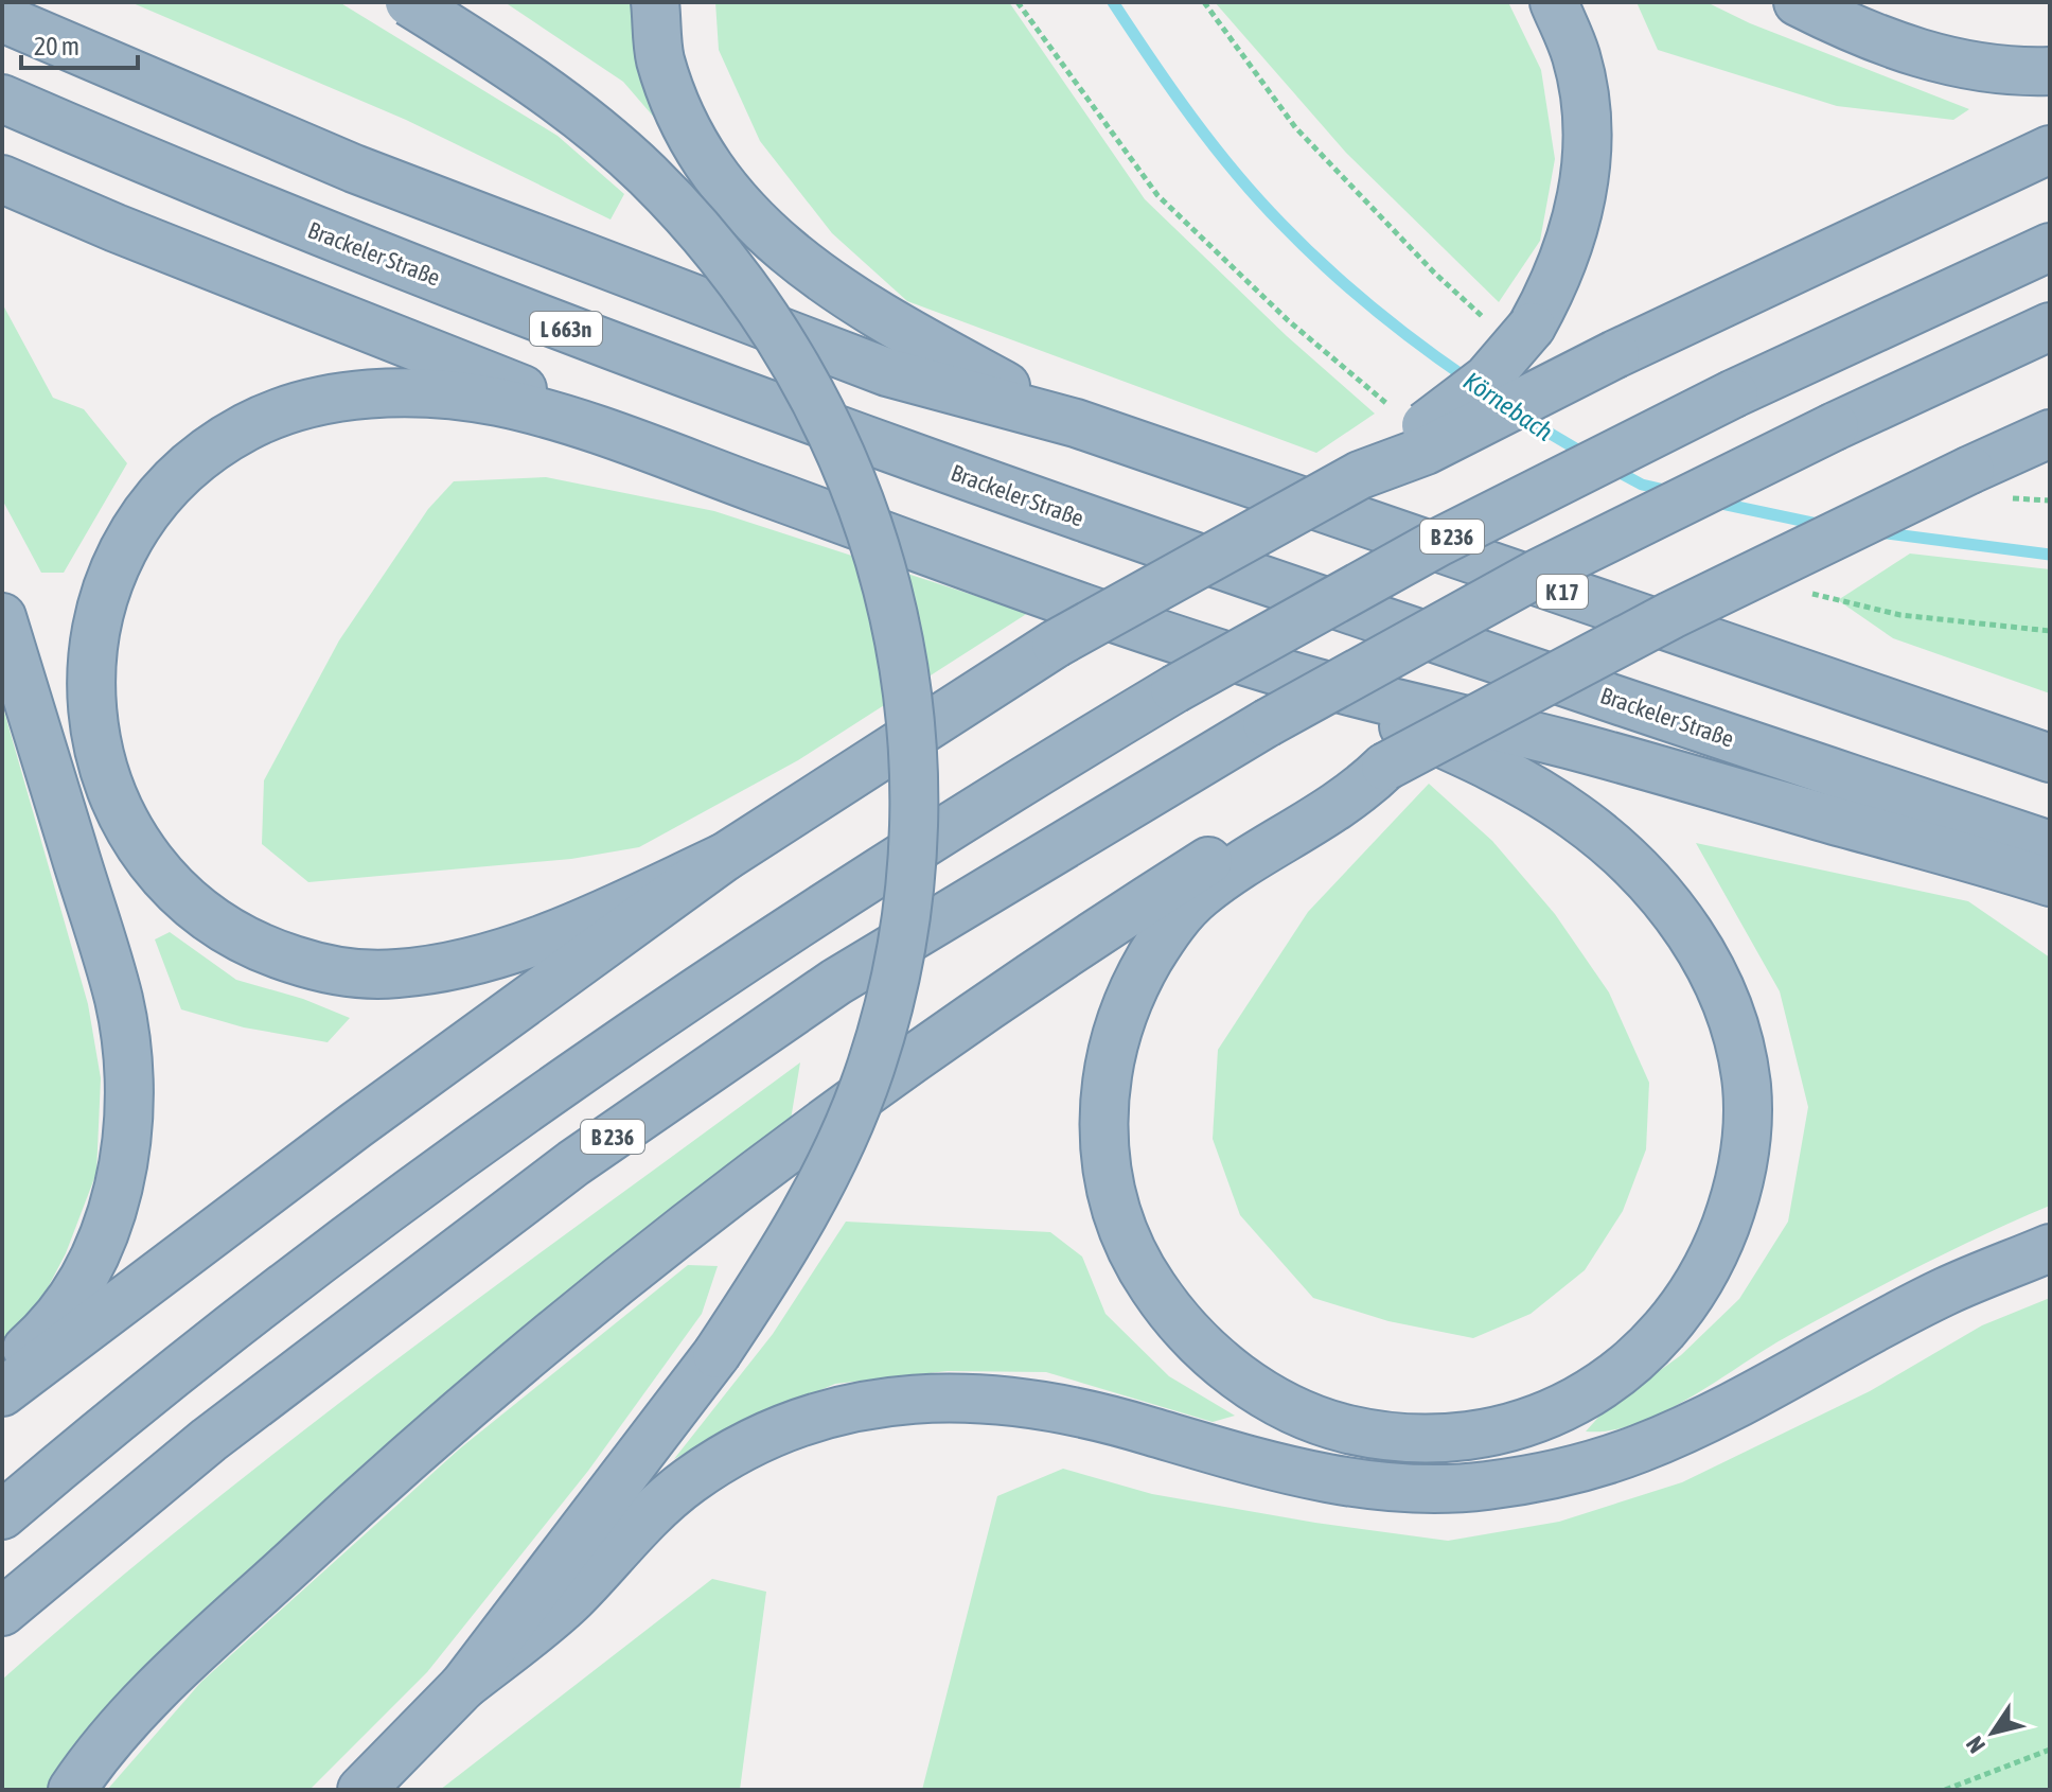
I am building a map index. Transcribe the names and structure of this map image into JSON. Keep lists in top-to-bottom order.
{
  "streets": {
    "highway": [
      "Brackeler Straße",
      "L 663n",
      "B 236",
      "K 17"
    ]
  },
  "water": ["Körnebach"],
  "scale_bar": "20 m",
  "north": "bottom left"
}
